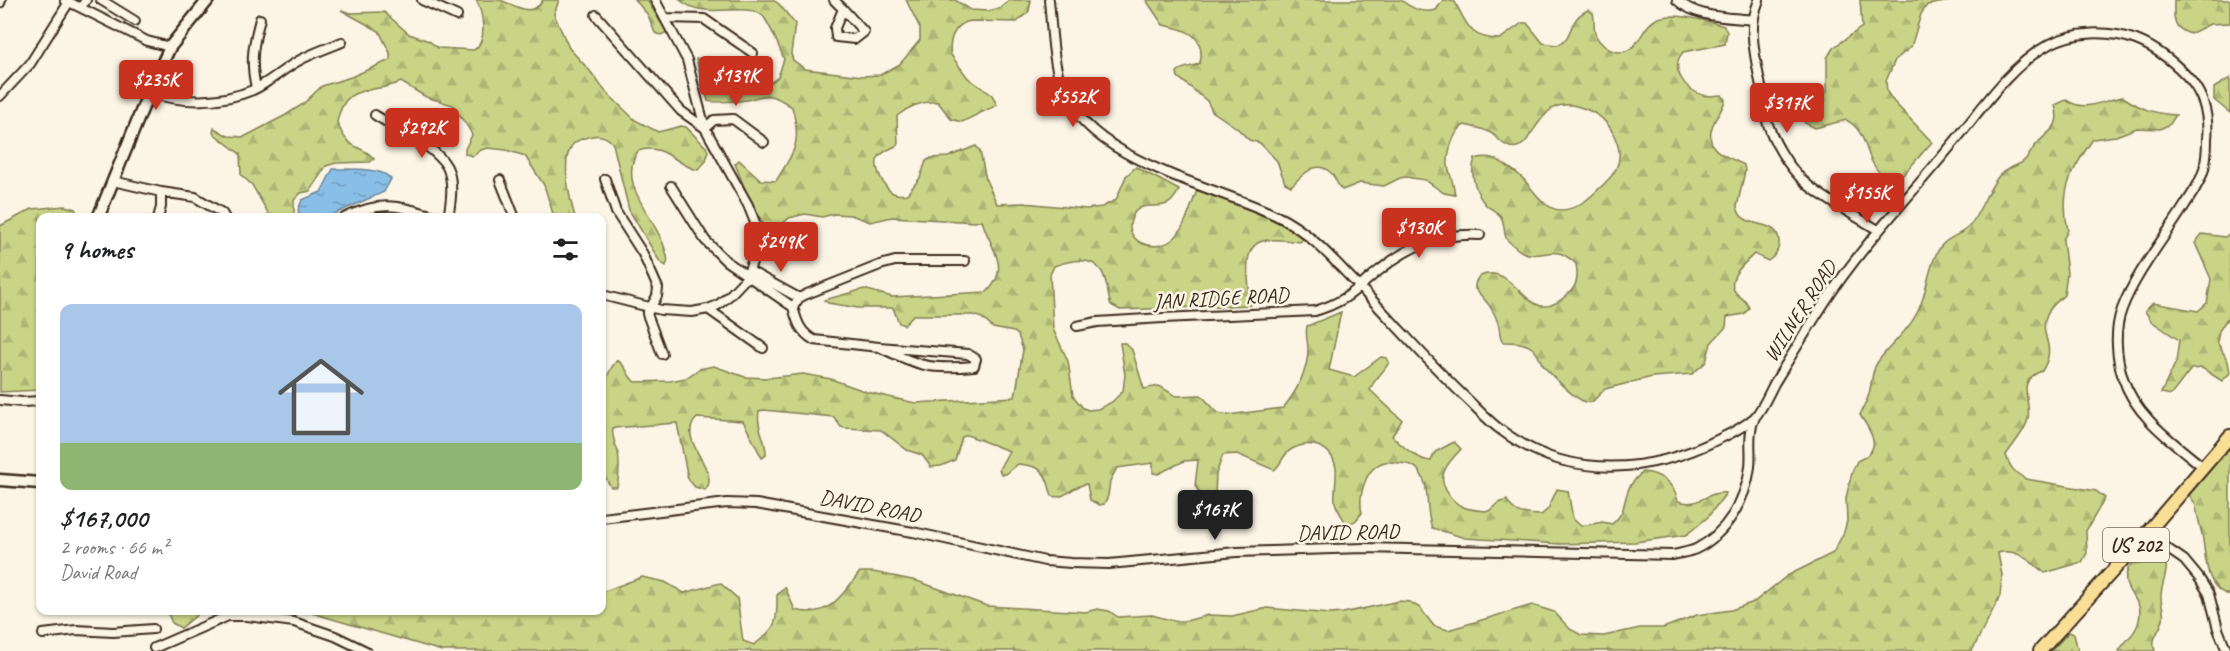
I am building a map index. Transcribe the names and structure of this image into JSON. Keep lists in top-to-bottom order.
{
  "streets": {
    "main road": ["US 202"],
    "street": ["JAN RIDGE ROAD", "WILNER ROAD", "DAVID ROAD"]
  },
  "crossings": [
    ["JAN RIDGE ROAD", "WILNER ROAD"],
    ["WILNER ROAD", "DAVID ROAD"],
    ["WILNER ROAD", "US 202"]
  ],
  "page": {
    "price": [
      "$139K",
      "$235K",
      "$552K",
      "$317K",
      "$292K",
      "$155K",
      "$130K",
      "$249K",
      "$167K"
    ],
    "heading": "9 homes",
    "list": [
      {
        "name": "$167,000",
        "note": "2 rooms · 66 m² · David Road"
      }
    ]
  }
}
